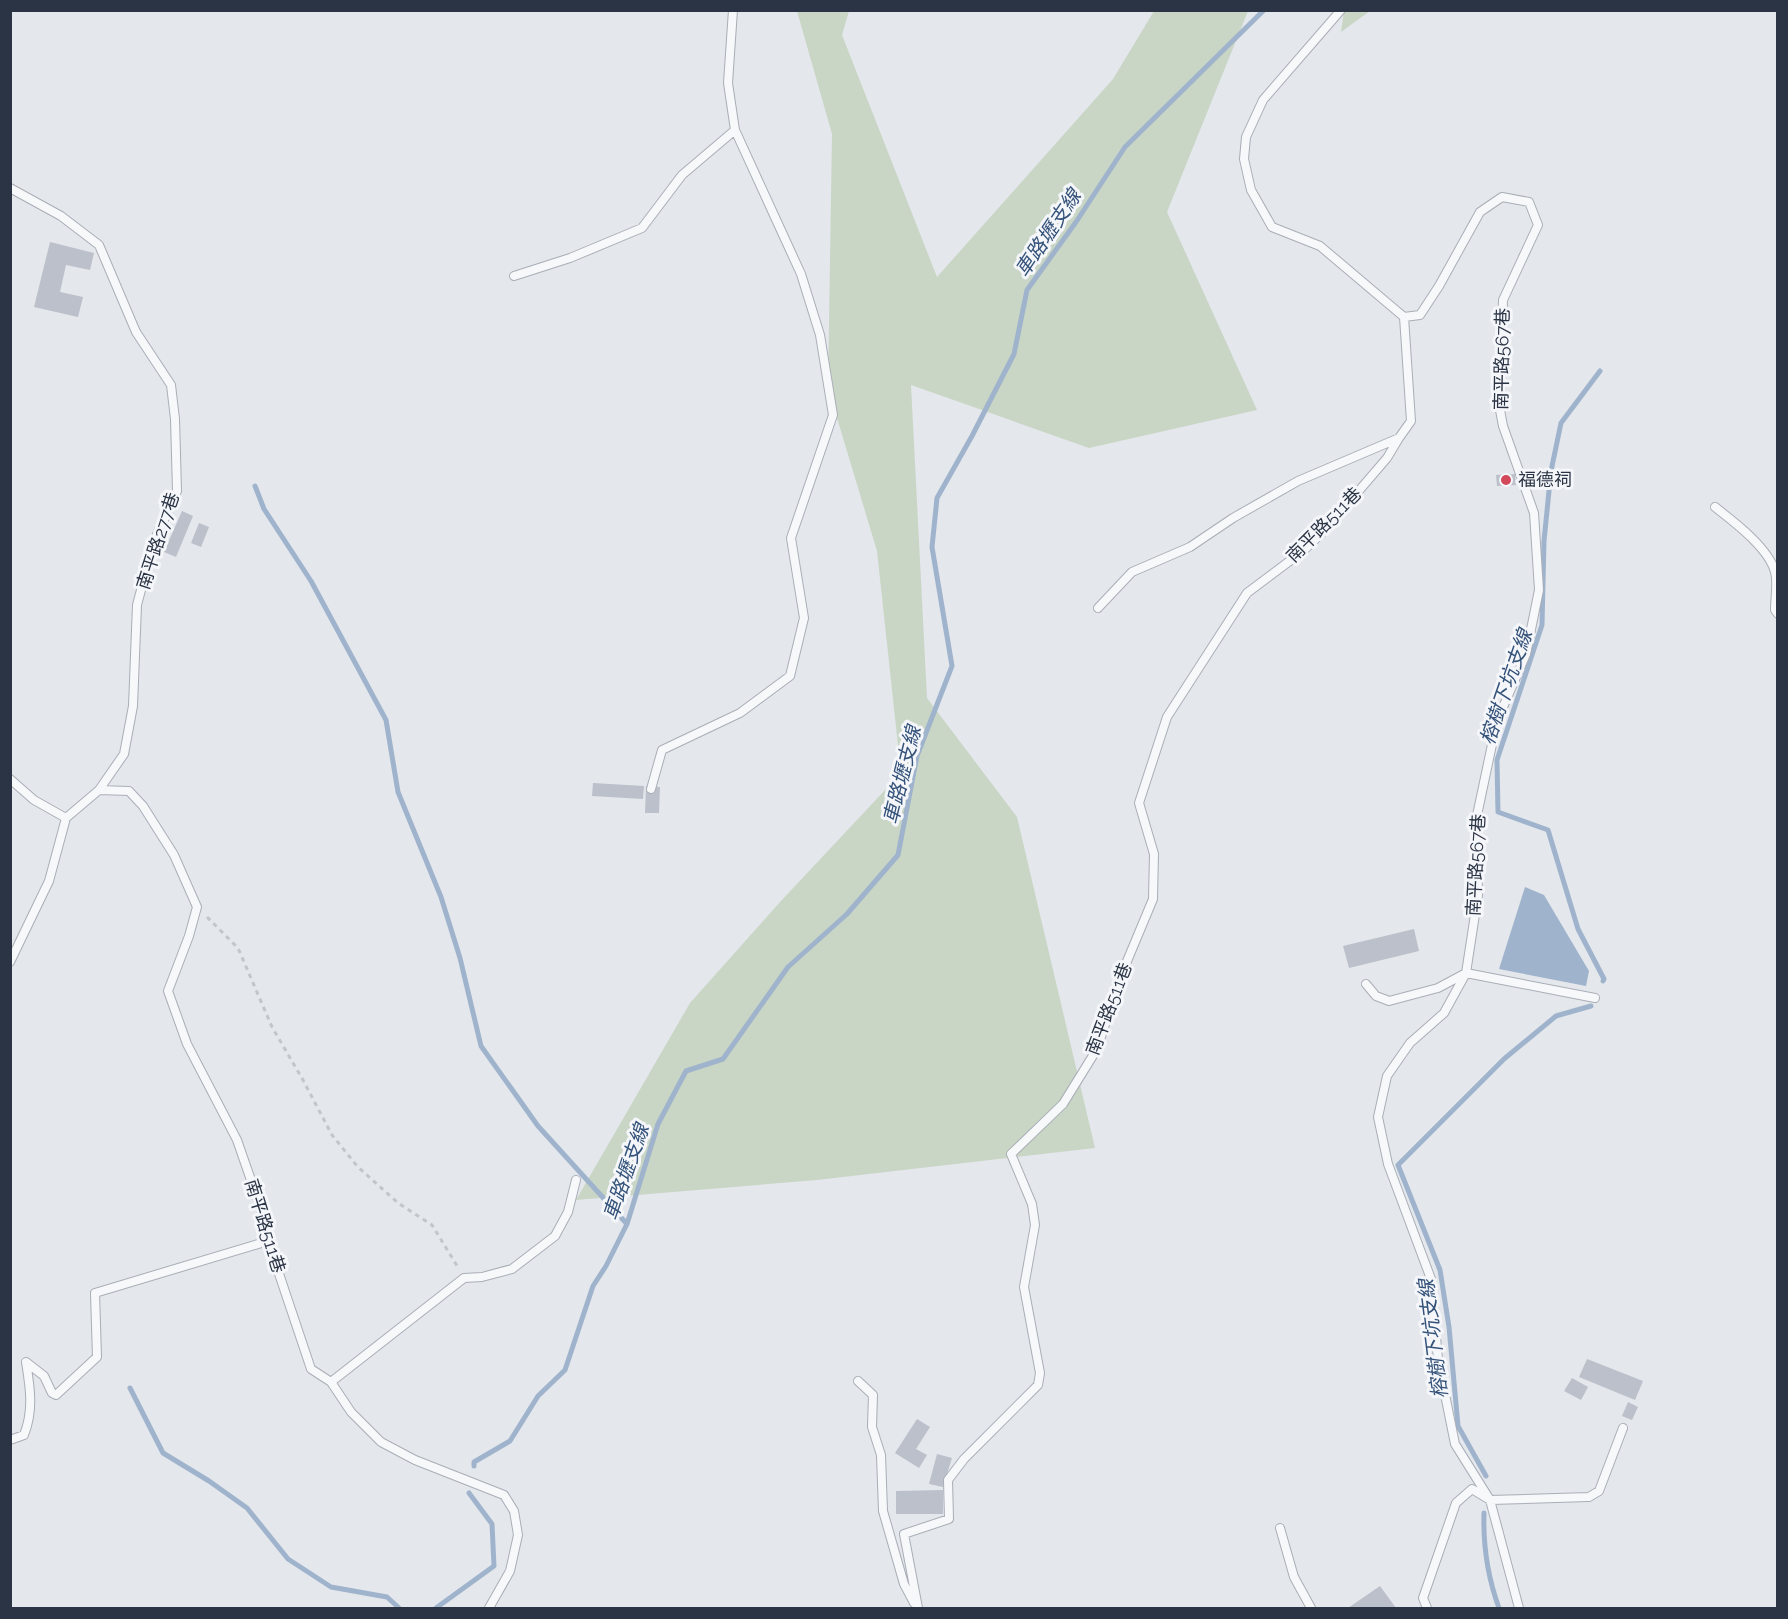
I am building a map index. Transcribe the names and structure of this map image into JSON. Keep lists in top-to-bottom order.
{
  "streets": {
    "lane": ["南平路567巷", "南平路511巷", "南平路277巷"]
  },
  "water": ["車路壢支線", "榕樹下坑支線"],
  "places": ["福德祠"]
}
